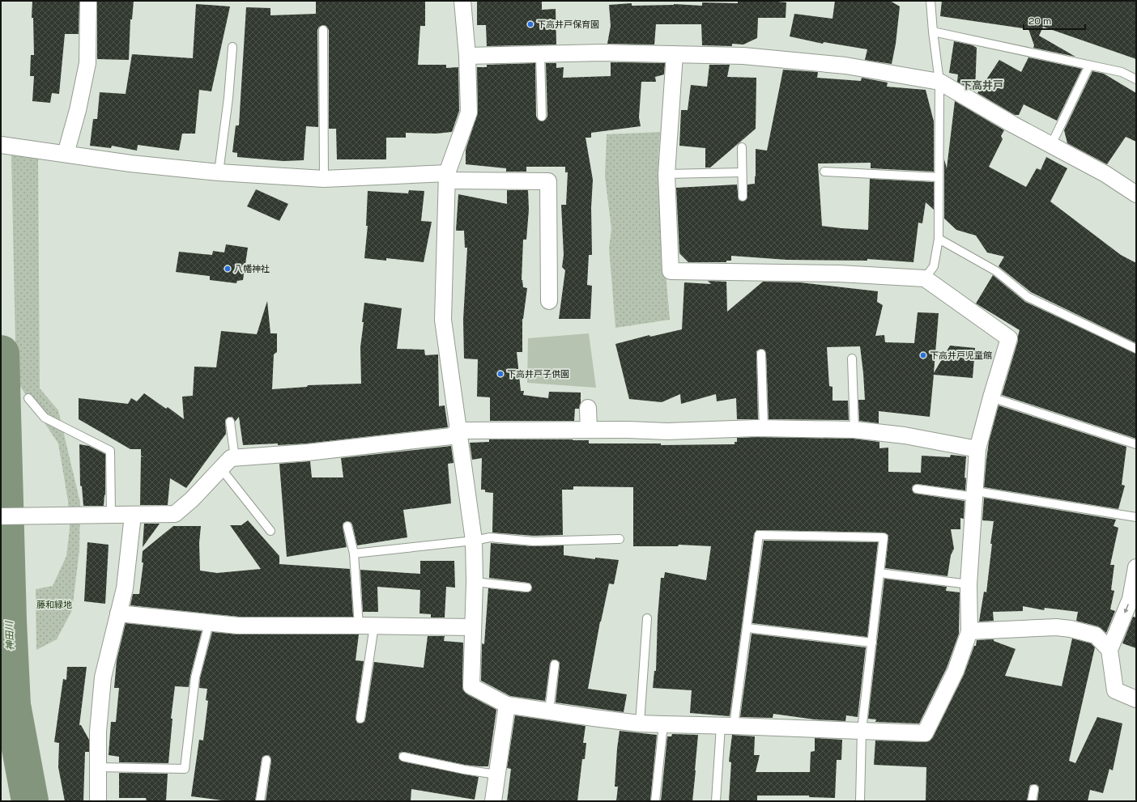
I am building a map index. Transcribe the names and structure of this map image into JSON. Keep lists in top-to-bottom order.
{
  "districts": ["下高井戸"],
  "water": ["神田川"],
  "parks": ["藤和緑地"],
  "places": [
    "下高井戸保育園",
    "八幡神社",
    "下高井戸児童館",
    "下高井戸子供園"
  ],
  "scale_bar": "20 m"
}
